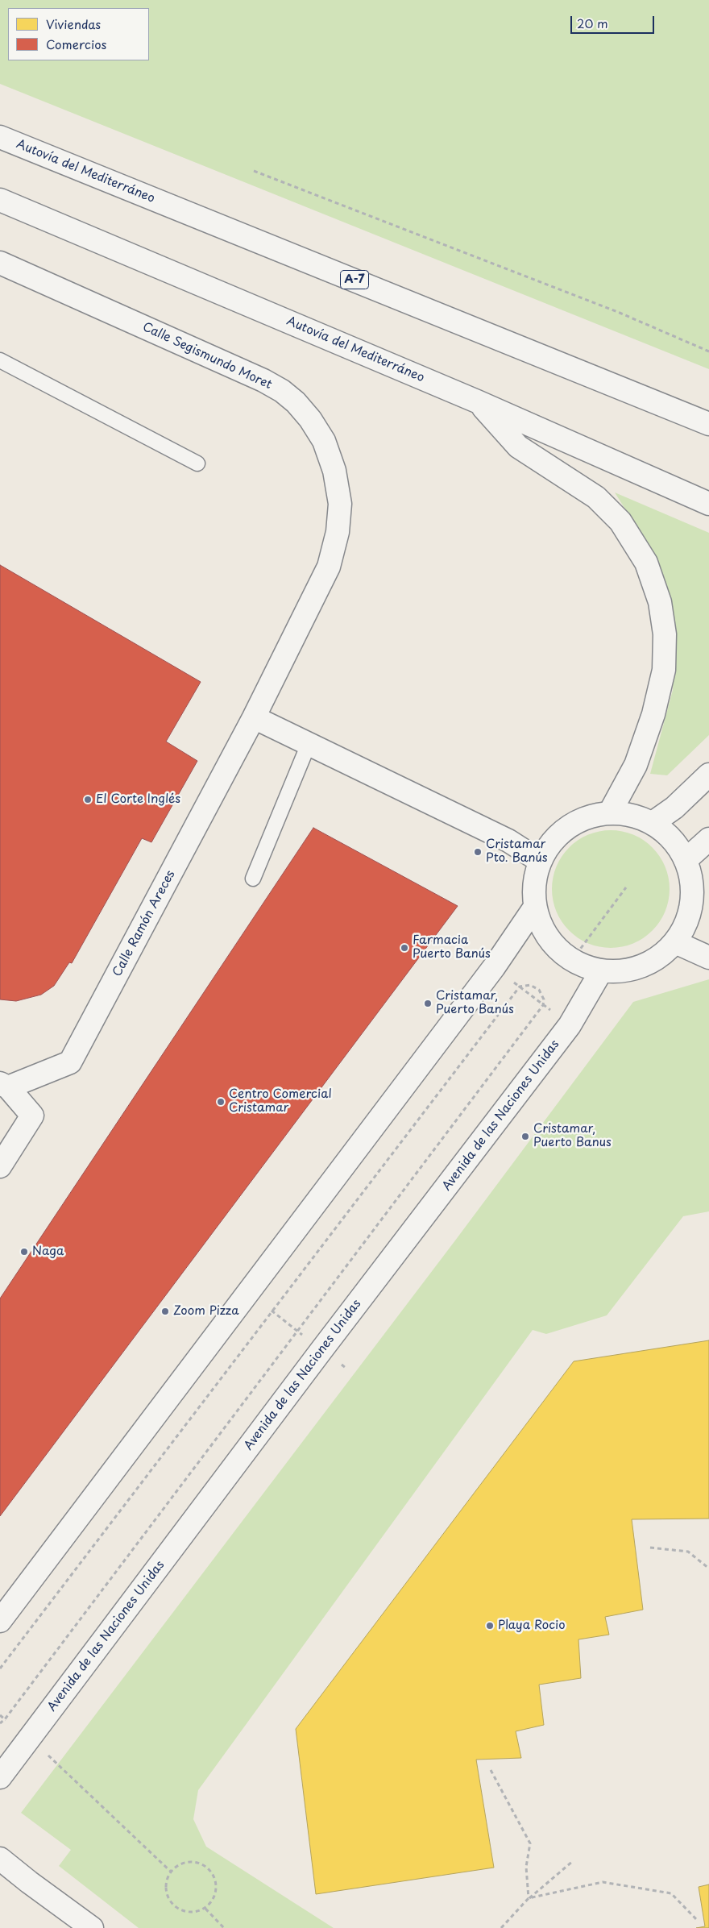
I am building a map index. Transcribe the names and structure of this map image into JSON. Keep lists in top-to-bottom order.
{
  "streets": {
    "main road": [
      "Autovía del Mediterráneo",
      "A-7",
      "Calle Segismundo Moret",
      "Calle Ramón Areces",
      "Avenida de las Naciones Unidas"
    ]
  },
  "crossings": [
    ["Calle Segismundo Moret", "Calle Ramón Areces"]
  ],
  "places": [
    "El Corte Inglés",
    "Cristamar Pto. Banús",
    "Farmacia Puerto Banús",
    "Cristamar, Puerto Banús",
    "Centro Comercial Cristamar",
    "Cristamar, Puerto Banus",
    "Naga",
    "Zoom Pizza",
    "Playa Rocio"
  ],
  "legend": ["Viviendas", "Comercios"],
  "scale_bar": "20 m"
}
